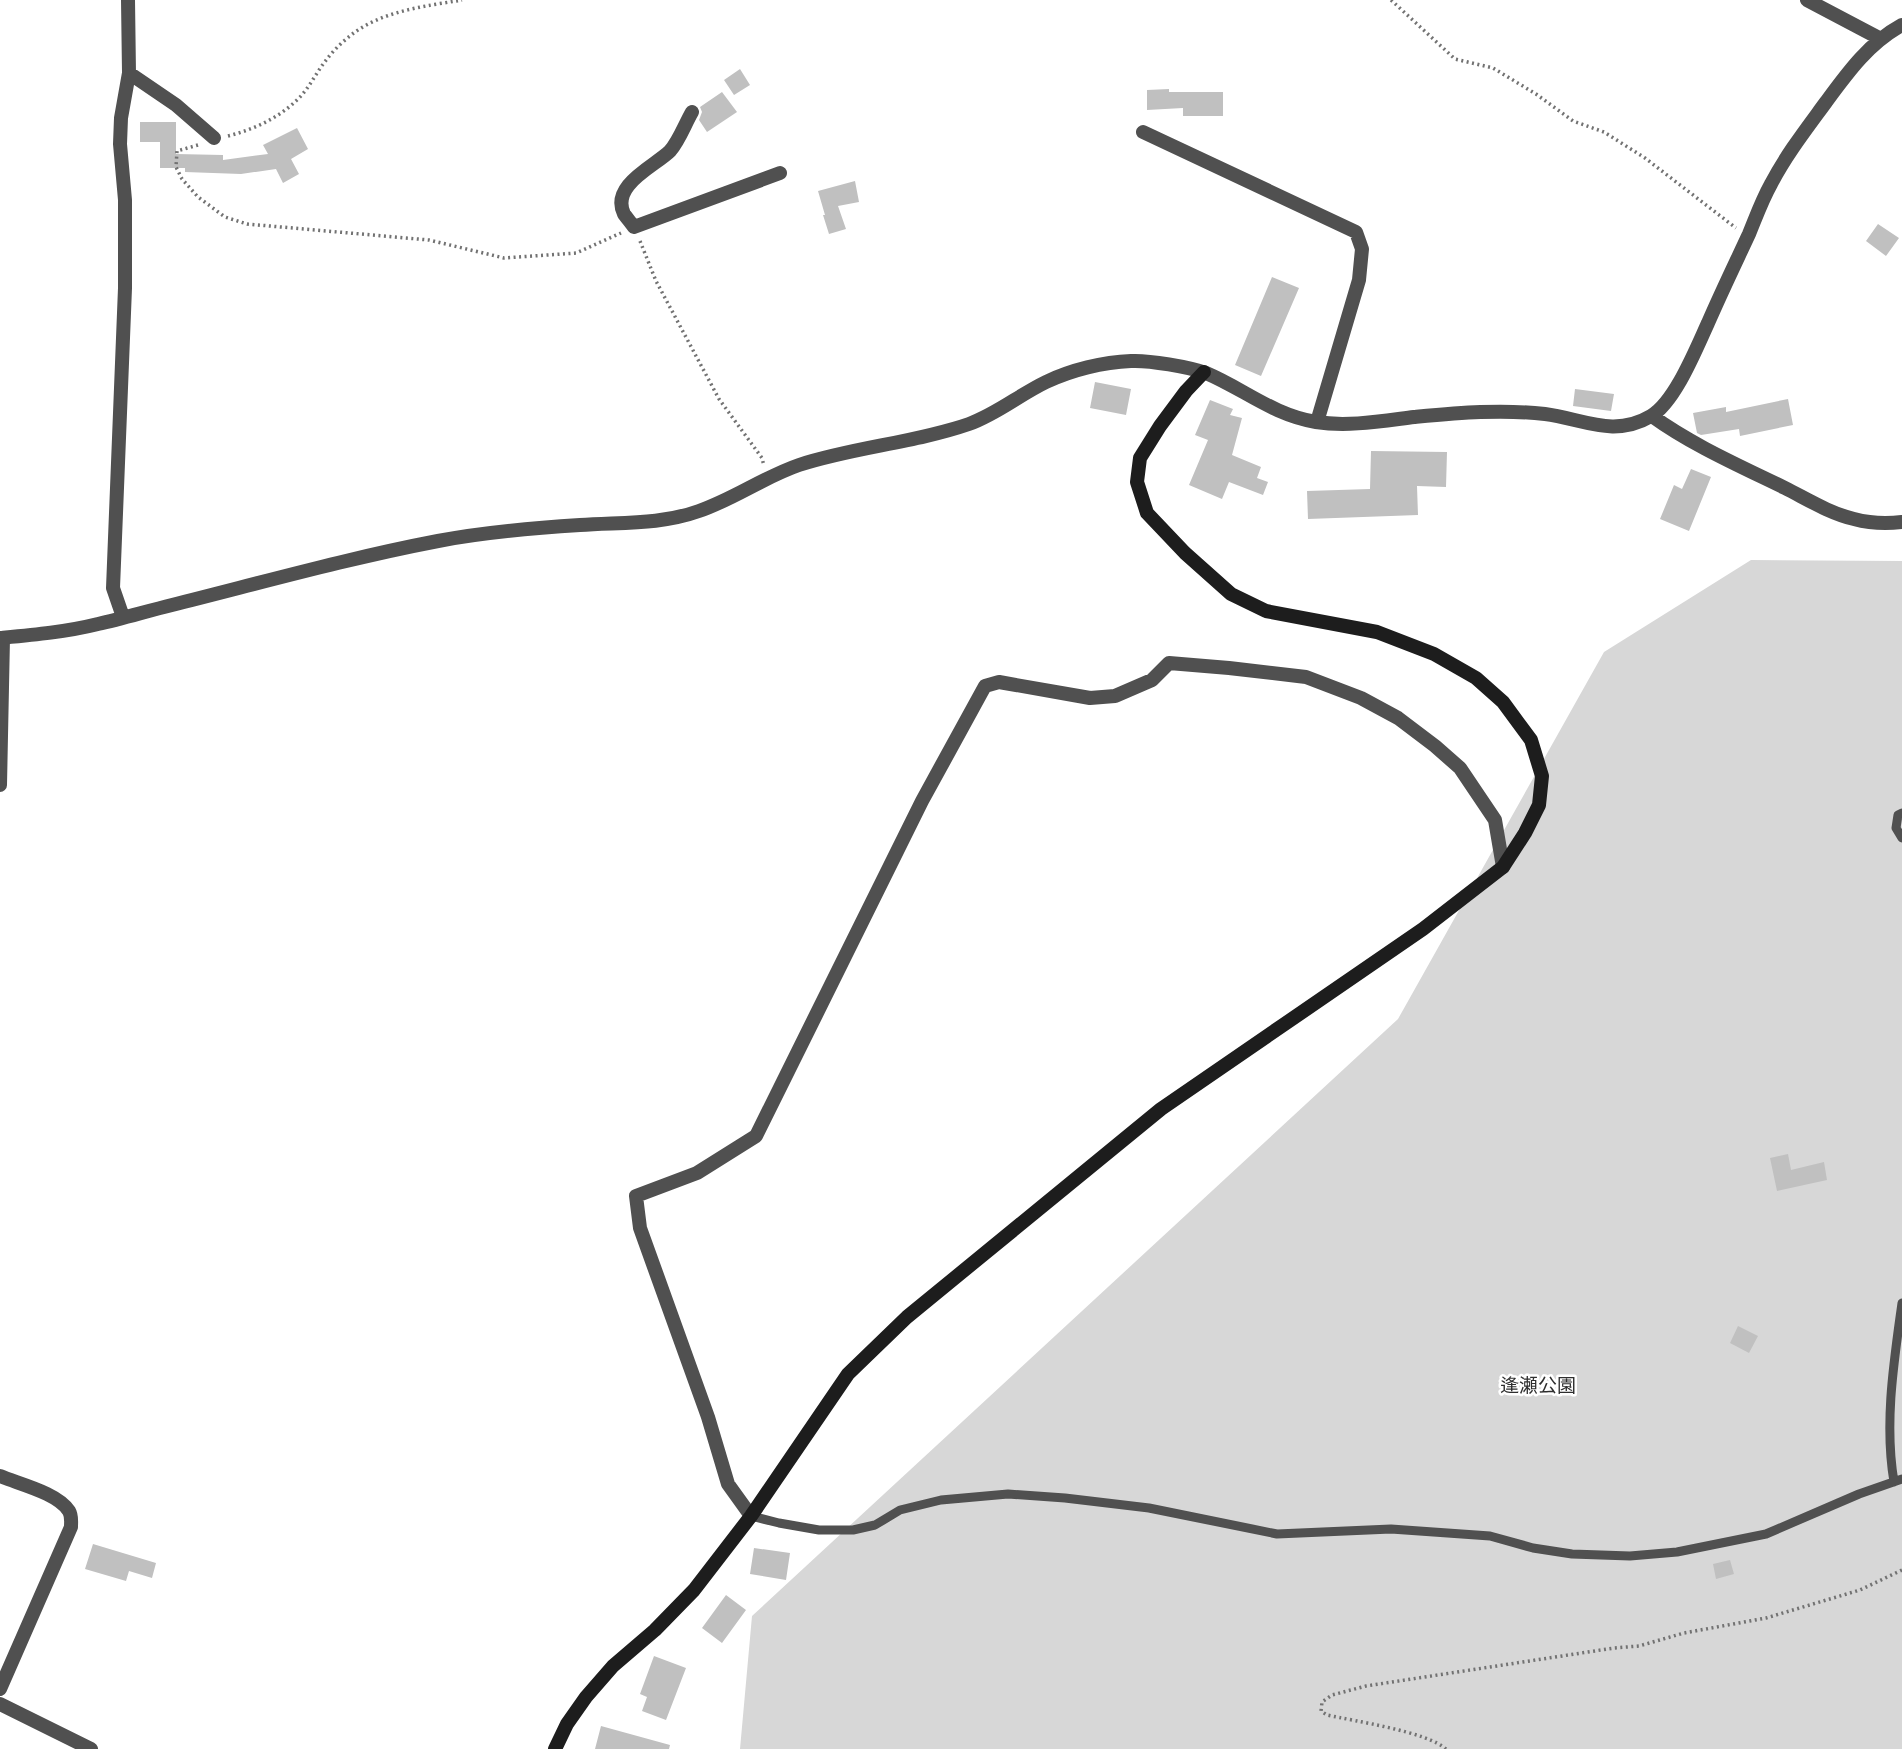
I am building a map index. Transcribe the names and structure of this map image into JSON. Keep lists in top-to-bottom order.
{
  "parks": ["逢瀬公園"]
}
